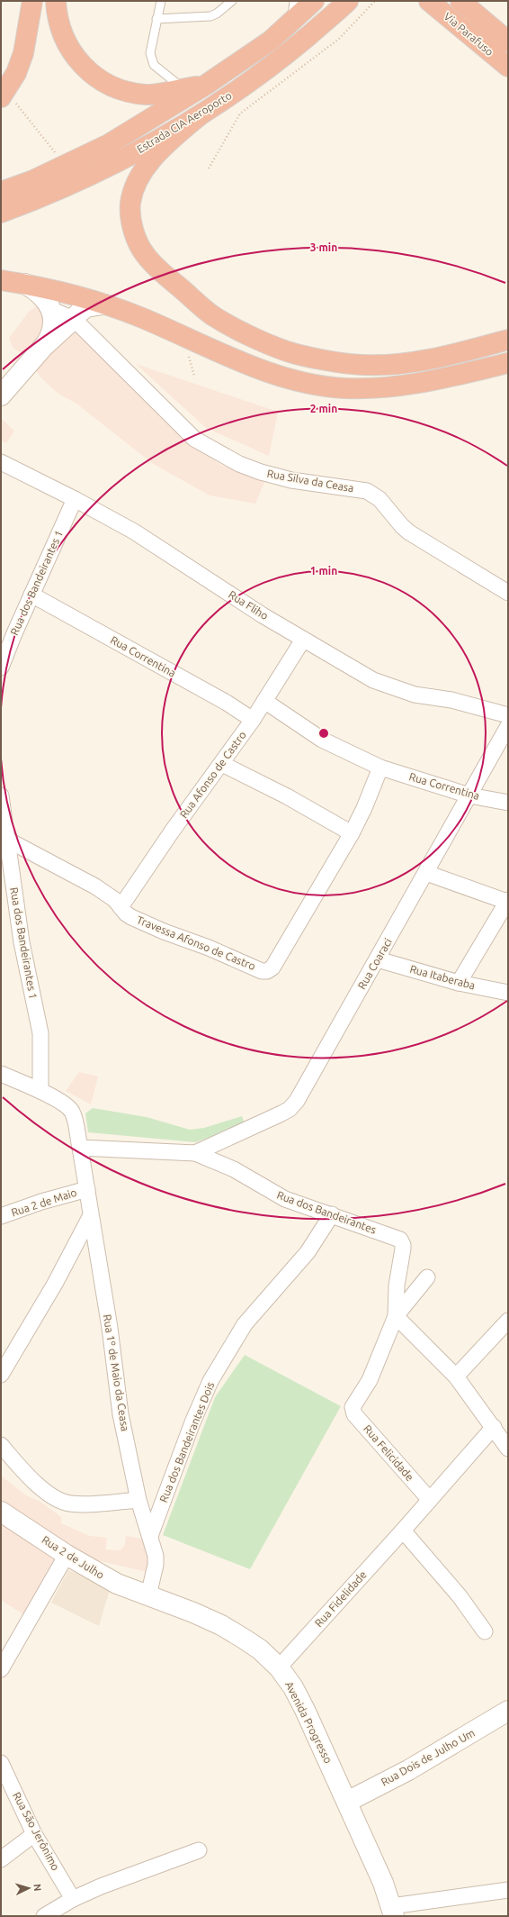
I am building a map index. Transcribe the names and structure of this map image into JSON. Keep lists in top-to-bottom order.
{
  "streets": {
    "highway": ["Via Parafuso", "Estrada CIA Aeroporto"],
    "main road": ["Rua 2 de Julho", "Avenida Progresso", "Rua Dois de Julho Um"],
    "street": [
      "Rua Silva da Ceasa",
      "Rua dos Bandeirantes 1",
      "Rua Fliho",
      "Rua Correntina",
      "Rua Afonso de Castro",
      "Travessa Afonso de Castro",
      "Rua Coaraci",
      "Rua Itaberaba",
      "Rua 2 de Maio",
      "Rua dos Bandeirantes",
      "Rua 1º de Maio da Ceasa",
      "Rua dos Bandeirantes Dois",
      "Rua Felicidade",
      "Rua Fidelidade",
      "Rua São Jerônimo"
    ]
  },
  "crossings": [
    ["Rua dos Bandeirantes 1", "Rua Fliho"],
    ["Rua dos Bandeirantes 1", "Rua Correntina"],
    ["Rua dos Bandeirantes 1", "Travessa Afonso de Castro"],
    ["Rua Fliho", "Rua Afonso de Castro"],
    ["Rua Correntina", "Rua Afonso de Castro"],
    ["Rua Correntina", "Travessa Afonso de Castro"],
    ["Rua Correntina", "Rua Coaraci"],
    ["Rua Afonso de Castro", "Travessa Afonso de Castro"],
    ["Rua Coaraci", "Rua Itaberaba"],
    ["Rua Coaraci", "Rua dos Bandeirantes"],
    ["Rua 2 de Maio", "Rua 1º de Maio da Ceasa"],
    ["Rua dos Bandeirantes", "Rua 1º de Maio da Ceasa"],
    ["Rua dos Bandeirantes", "Rua dos Bandeirantes Dois"],
    ["Rua dos Bandeirantes", "Rua Felicidade"],
    ["Rua 1º de Maio da Ceasa", "Rua dos Bandeirantes Dois"],
    ["Rua 1º de Maio da Ceasa", "Rua 2 de Julho"],
    ["Rua 1º de Maio da Ceasa", "Avenida Progresso"],
    ["Rua Felicidade", "Rua Fidelidade"],
    ["Rua 2 de Julho", "Avenida Progresso"],
    ["Rua Fidelidade", "Avenida Progresso"],
    ["Avenida Progresso", "Rua Dois de Julho Um"]
  ],
  "north": "right",
  "rings": ["3 min", "2 min", "1 min"]
}
